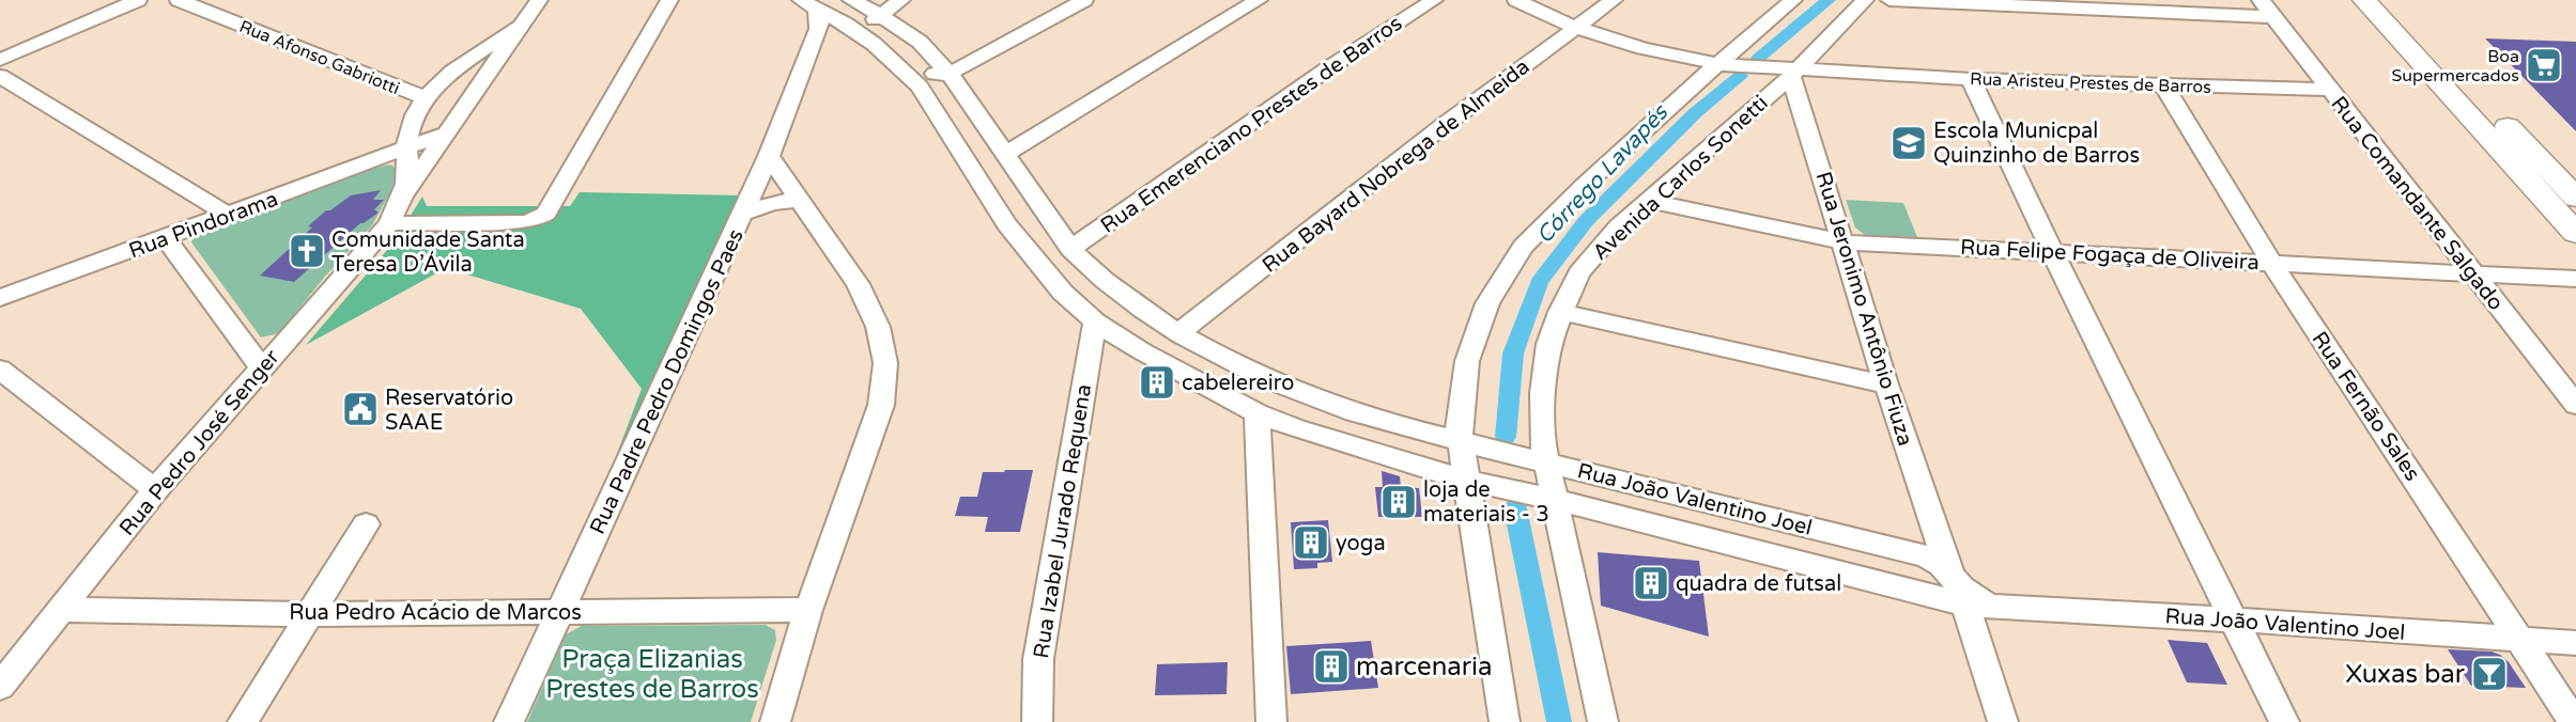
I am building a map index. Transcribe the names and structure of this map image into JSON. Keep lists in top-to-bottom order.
{
  "streets": {
    "street": [
      "Rua Afonso Gabriotti",
      "Rua Aristeu Prestes de Barros",
      "Rua Emerenciano Prestes de Barros",
      "Rua Bayard Nobrega de Almeida",
      "Avenida Carlos Sonetti",
      "Rua Comandante Salgado",
      "Rua Pindorama",
      "Rua Felipe Fogaça de Oliveira",
      "Rua Jeronimo Antônio Fiuza",
      "Rua Padre Pedro Domingos Paes",
      "Rua Fernão Sales",
      "Rua Pedro José Senger",
      "Rua João Valentino Joel",
      "Rua Izabel Jurado Requena",
      "Rua Pedro Acácio de Marcos"
    ]
  },
  "crossings": [
    ["Rua Afonso Gabriotti", "Rua Pedro José Senger"],
    ["Rua Aristeu Prestes de Barros", "Rua Bayard Nobrega de Almeida"],
    ["Rua Aristeu Prestes de Barros", "Avenida Carlos Sonetti"],
    ["Rua Aristeu Prestes de Barros", "Rua Comandante Salgado"],
    ["Rua Aristeu Prestes de Barros", "Rua Jeronimo Antônio Fiuza"],
    ["Rua Aristeu Prestes de Barros", "Rua Fernão Sales"],
    ["Rua Emerenciano Prestes de Barros", "Rua João Valentino Joel"],
    ["Rua Bayard Nobrega de Almeida", "Rua João Valentino Joel"],
    ["Avenida Carlos Sonetti", "Rua Felipe Fogaça de Oliveira"],
    ["Avenida Carlos Sonetti", "Rua Jeronimo Antônio Fiuza"],
    ["Avenida Carlos Sonetti", "Rua João Valentino Joel"],
    ["Rua Comandante Salgado", "Rua Felipe Fogaça de Oliveira"],
    ["Rua Pindorama", "Rua Pedro José Senger"],
    ["Rua Felipe Fogaça de Oliveira", "Rua Jeronimo Antônio Fiuza"],
    ["Rua Felipe Fogaça de Oliveira", "Rua Fernão Sales"],
    ["Rua Jeronimo Antônio Fiuza", "Rua João Valentino Joel"],
    ["Rua Padre Pedro Domingos Paes", "Rua João Valentino Joel"],
    ["Rua Padre Pedro Domingos Paes", "Rua Pedro Acácio de Marcos"],
    ["Rua Fernão Sales", "Rua João Valentino Joel"],
    ["Rua Pedro José Senger", "Rua Pedro Acácio de Marcos"],
    ["Rua João Valentino Joel", "Rua Izabel Jurado Requena"]
  ],
  "water": ["Córrego Lavapés"],
  "parks": ["Praça Elizanias Prestes de Barros"],
  "places": {
    "supermarket": ["Boa Supermercados"],
    "school or university": ["Escola Municpal Quinzinho de Barros"],
    "church": ["Comunidade Santa Teresa D’Ávila"],
    "building": [
      "cabelereiro",
      "loja de materiais - 3",
      "yoga",
      "quadra de futsal",
      "marcenaria"
    ],
    "public building": ["Reservatório SAAE"],
    "bar": ["Xuxas bar"]
  }
}
